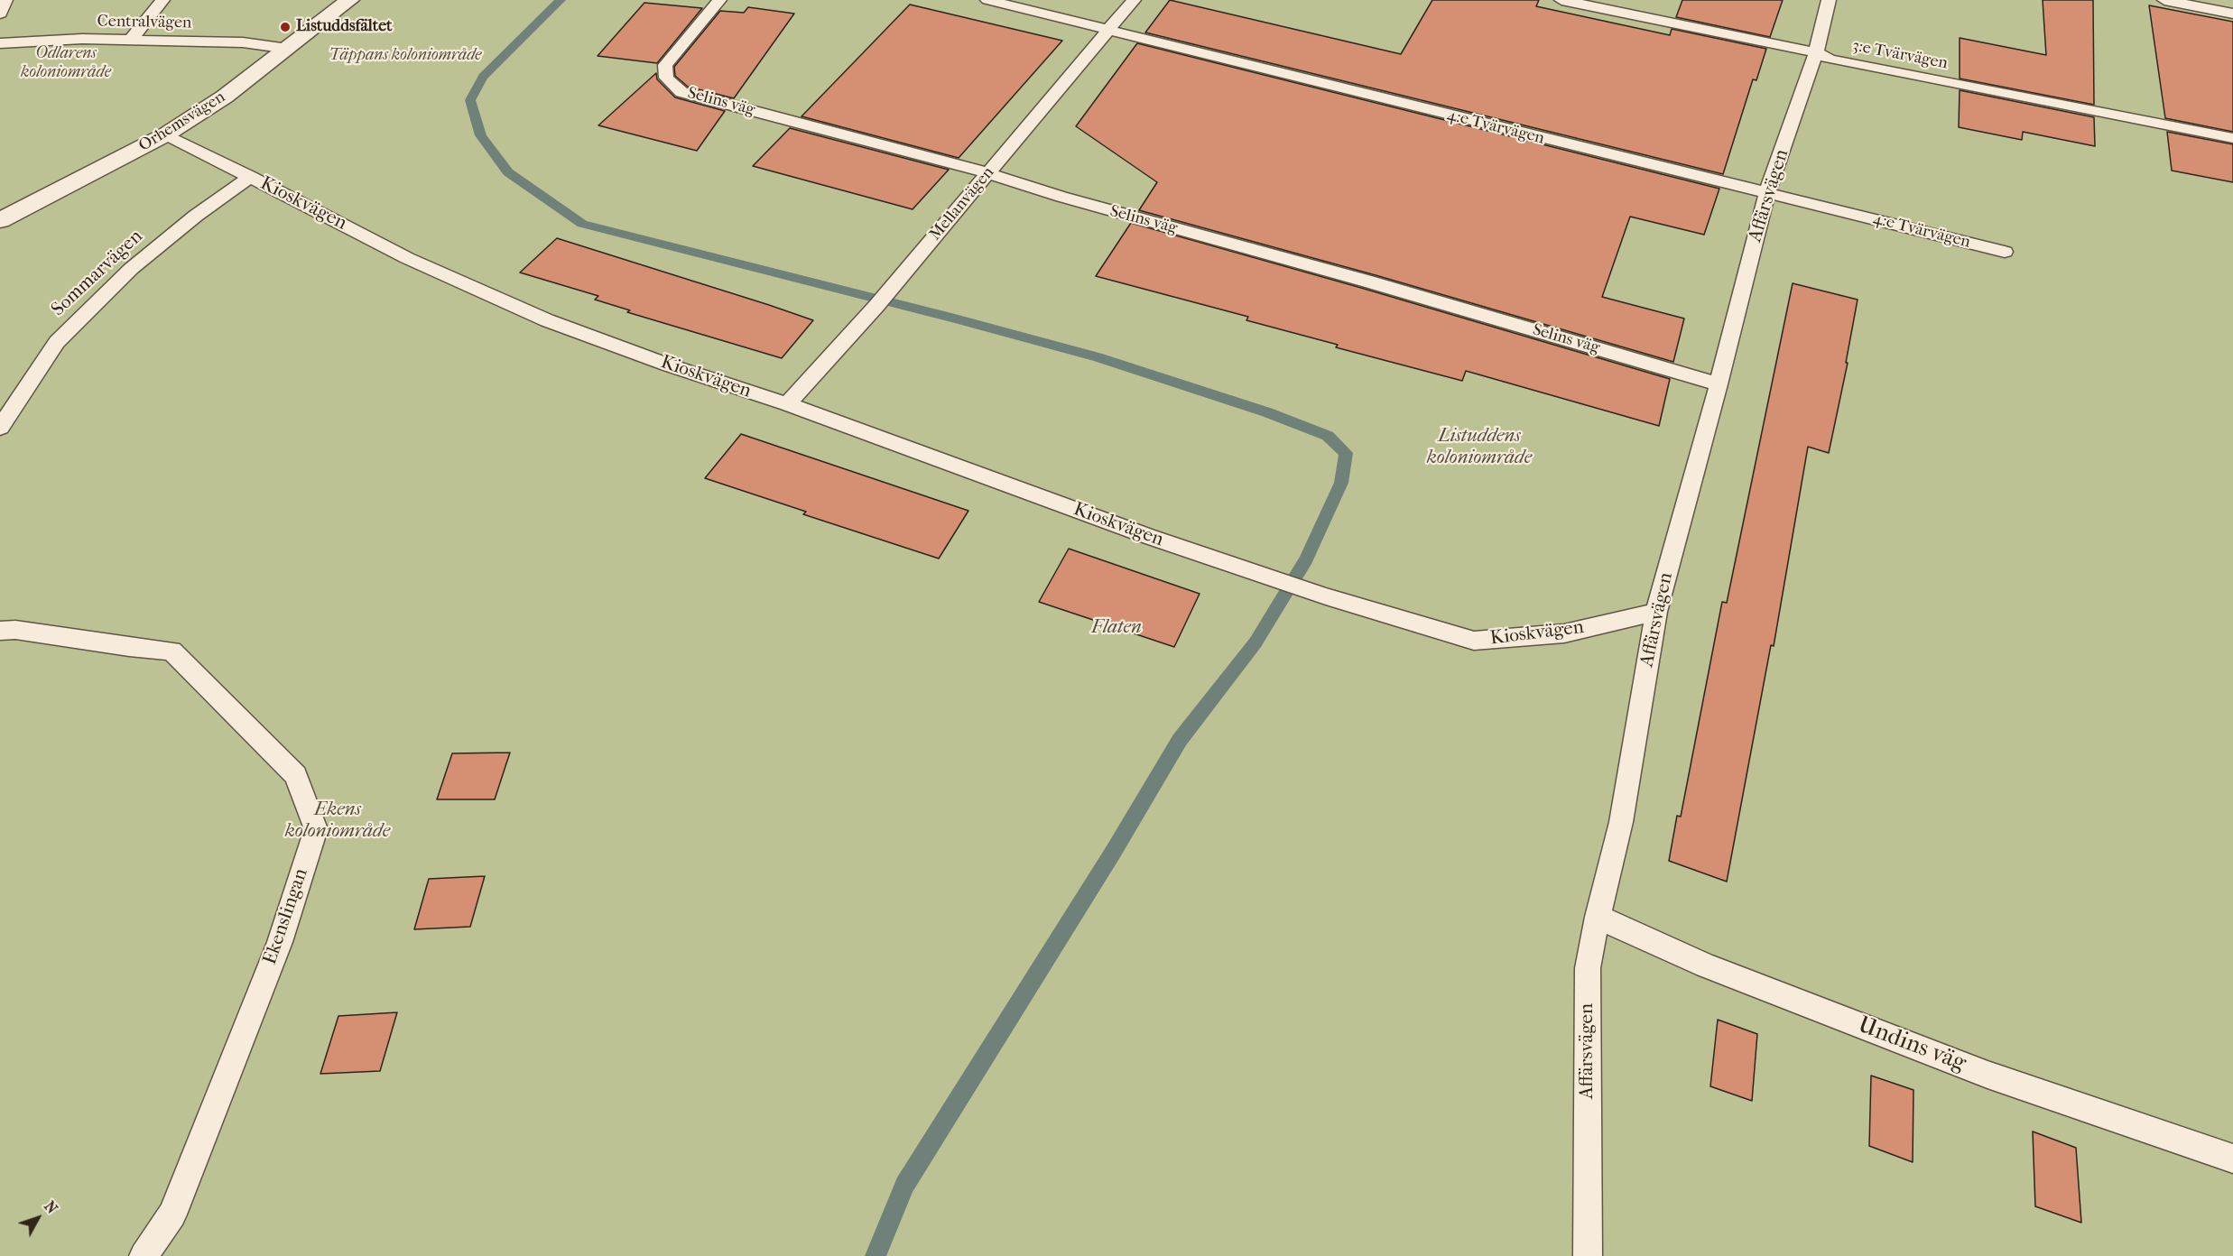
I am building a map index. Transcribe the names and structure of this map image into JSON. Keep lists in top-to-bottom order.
{
  "streets": {
    "street": ["Orhemsvägen"],
    "lane": [
      "Centralvägen",
      "3:e Tvärvägen",
      "Selins väg",
      "4:e Tvärvägen",
      "Affärsvägen",
      "Kioskvägen",
      "Mellanvägen",
      "Sommarvägen",
      "Ekenslingan",
      "Undins väg"
    ]
  },
  "crossings": [
    ["Centralvägen", "Orhemsvägen"],
    ["3:e Tvärvägen", "Affärsvägen"],
    ["Selins väg", "Affärsvägen"],
    ["Selins väg", "Mellanvägen"],
    ["Orhemsvägen", "Kioskvägen"],
    ["4:e Tvärvägen", "Affärsvägen"],
    ["4:e Tvärvägen", "Mellanvägen"],
    ["Affärsvägen", "Kioskvägen"],
    ["Affärsvägen", "Undins väg"],
    ["Kioskvägen", "Mellanvägen"],
    ["Kioskvägen", "Sommarvägen"]
  ],
  "parks": [
    "Odlarens koloniområde",
    "Täppans koloniområde",
    "Listuddens koloniområde",
    "Flaten",
    "Ekens koloniområde"
  ],
  "places": ["Listuddsfältet"],
  "north": "top right"
}
